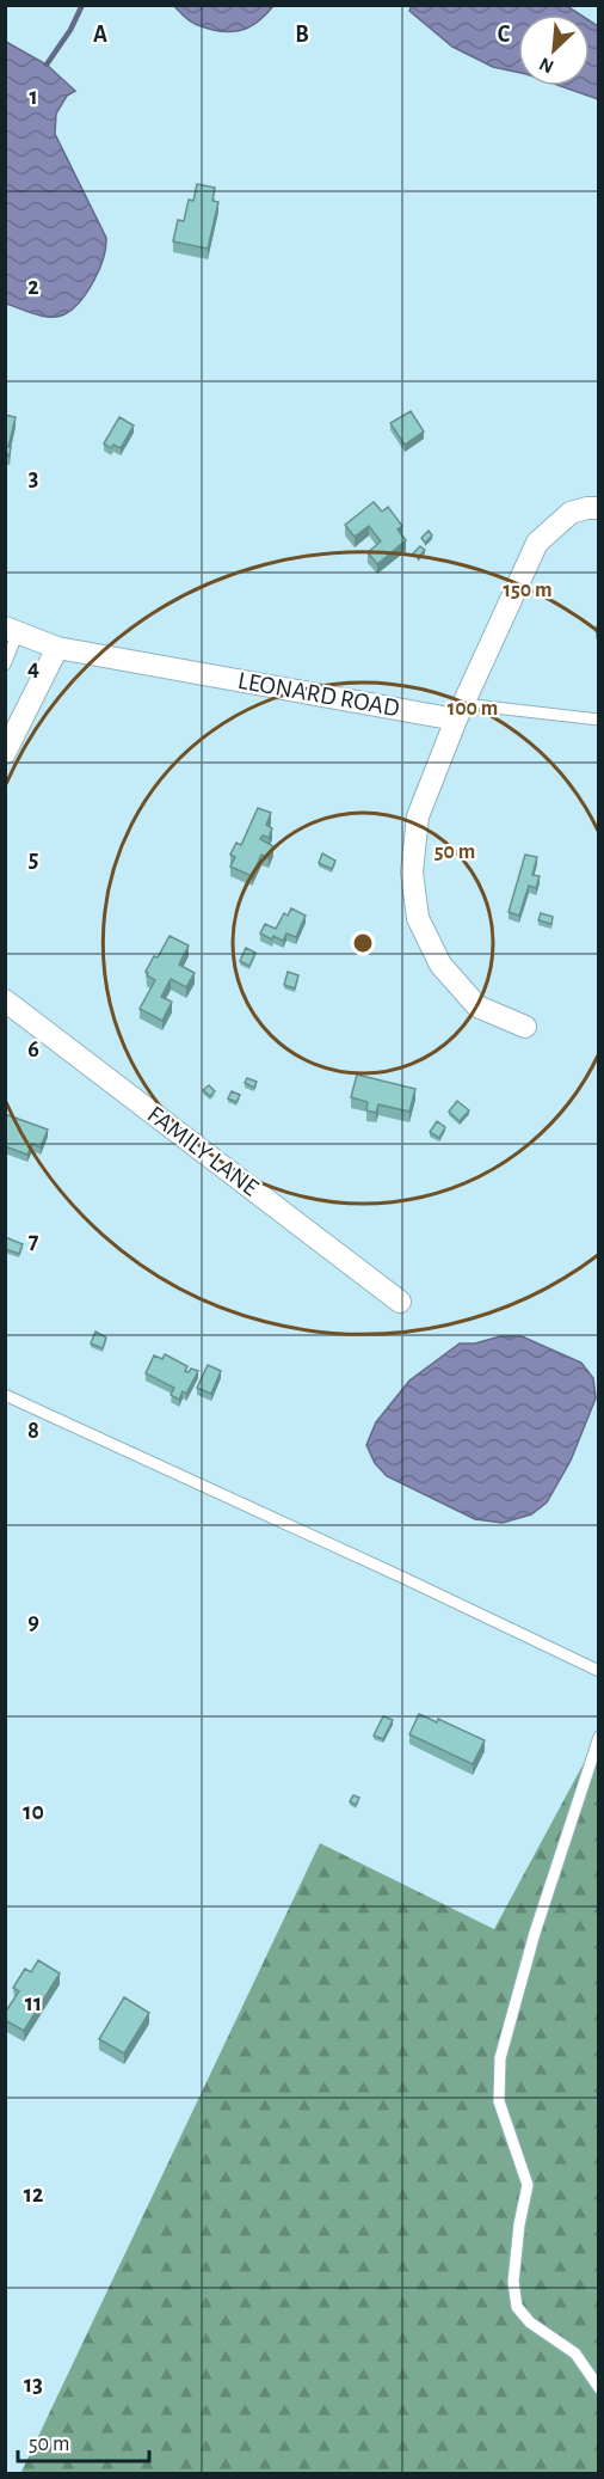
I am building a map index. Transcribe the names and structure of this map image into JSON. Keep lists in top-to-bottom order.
{
  "streets": {
    "street": ["LEONARD ROAD", "FAMILY LANE"]
  },
  "scale_bar": "50 m",
  "north": "bottom left",
  "grid": {
    "columns": ["A", "B", "C"],
    "rows": [
      "1",
      "2",
      "3",
      "4",
      "5",
      "6",
      "7",
      "8",
      "9",
      "10",
      "11",
      "12",
      "13"
    ]
  },
  "rings": ["150 m", "100 m", "50 m"]
}
